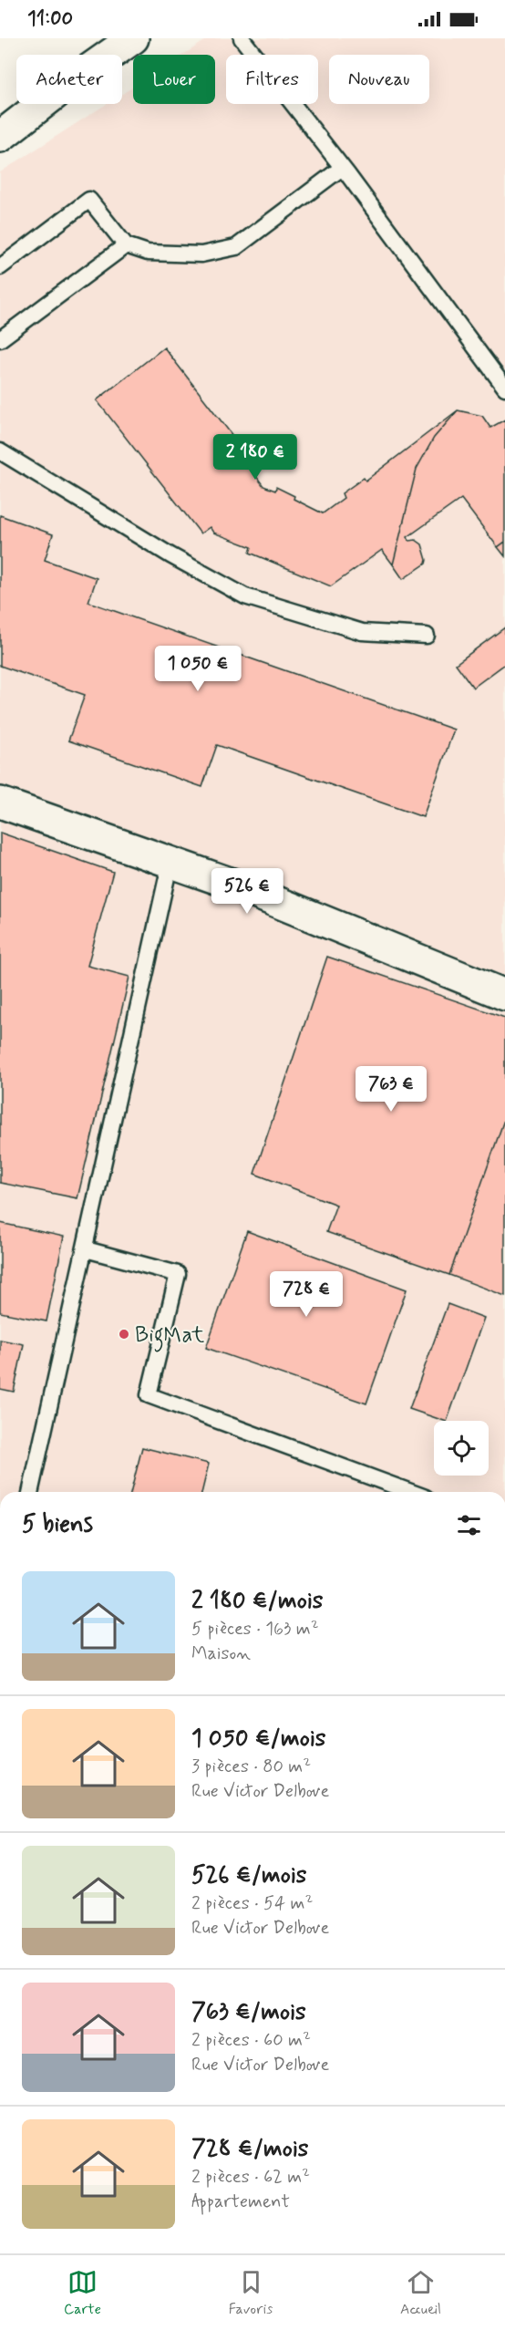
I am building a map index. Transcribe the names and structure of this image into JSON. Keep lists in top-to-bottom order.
{
  "places": ["BigMat"],
  "page": {
    "status": "11:00",
    "chip": [
      "Acheter",
      "Louer",
      "Filtres",
      "Nouveau"
    ],
    "price": [
      "2 180 €",
      "1 050 €",
      "526 €",
      "763 €",
      "728 €"
    ],
    "heading": "5 biens",
    "list": [
      {
        "name": "2 180 €/mois",
        "note": "5 pièces · 163 m² · Maison"
      },
      {
        "name": "1 050 €/mois",
        "note": "3 pièces · 80 m² · Rue Victor Delbove"
      },
      {
        "name": "526 €/mois",
        "note": "2 pièces · 54 m² · Rue Victor Delbove"
      },
      {
        "name": "763 €/mois",
        "note": "2 pièces · 60 m² · Rue Victor Delbove"
      },
      {
        "name": "728 €/mois",
        "note": "2 pièces · 62 m² · Appartement"
      }
    ],
    "tabs": ["Carte", "Favoris", "Accueil"]
  }
}
